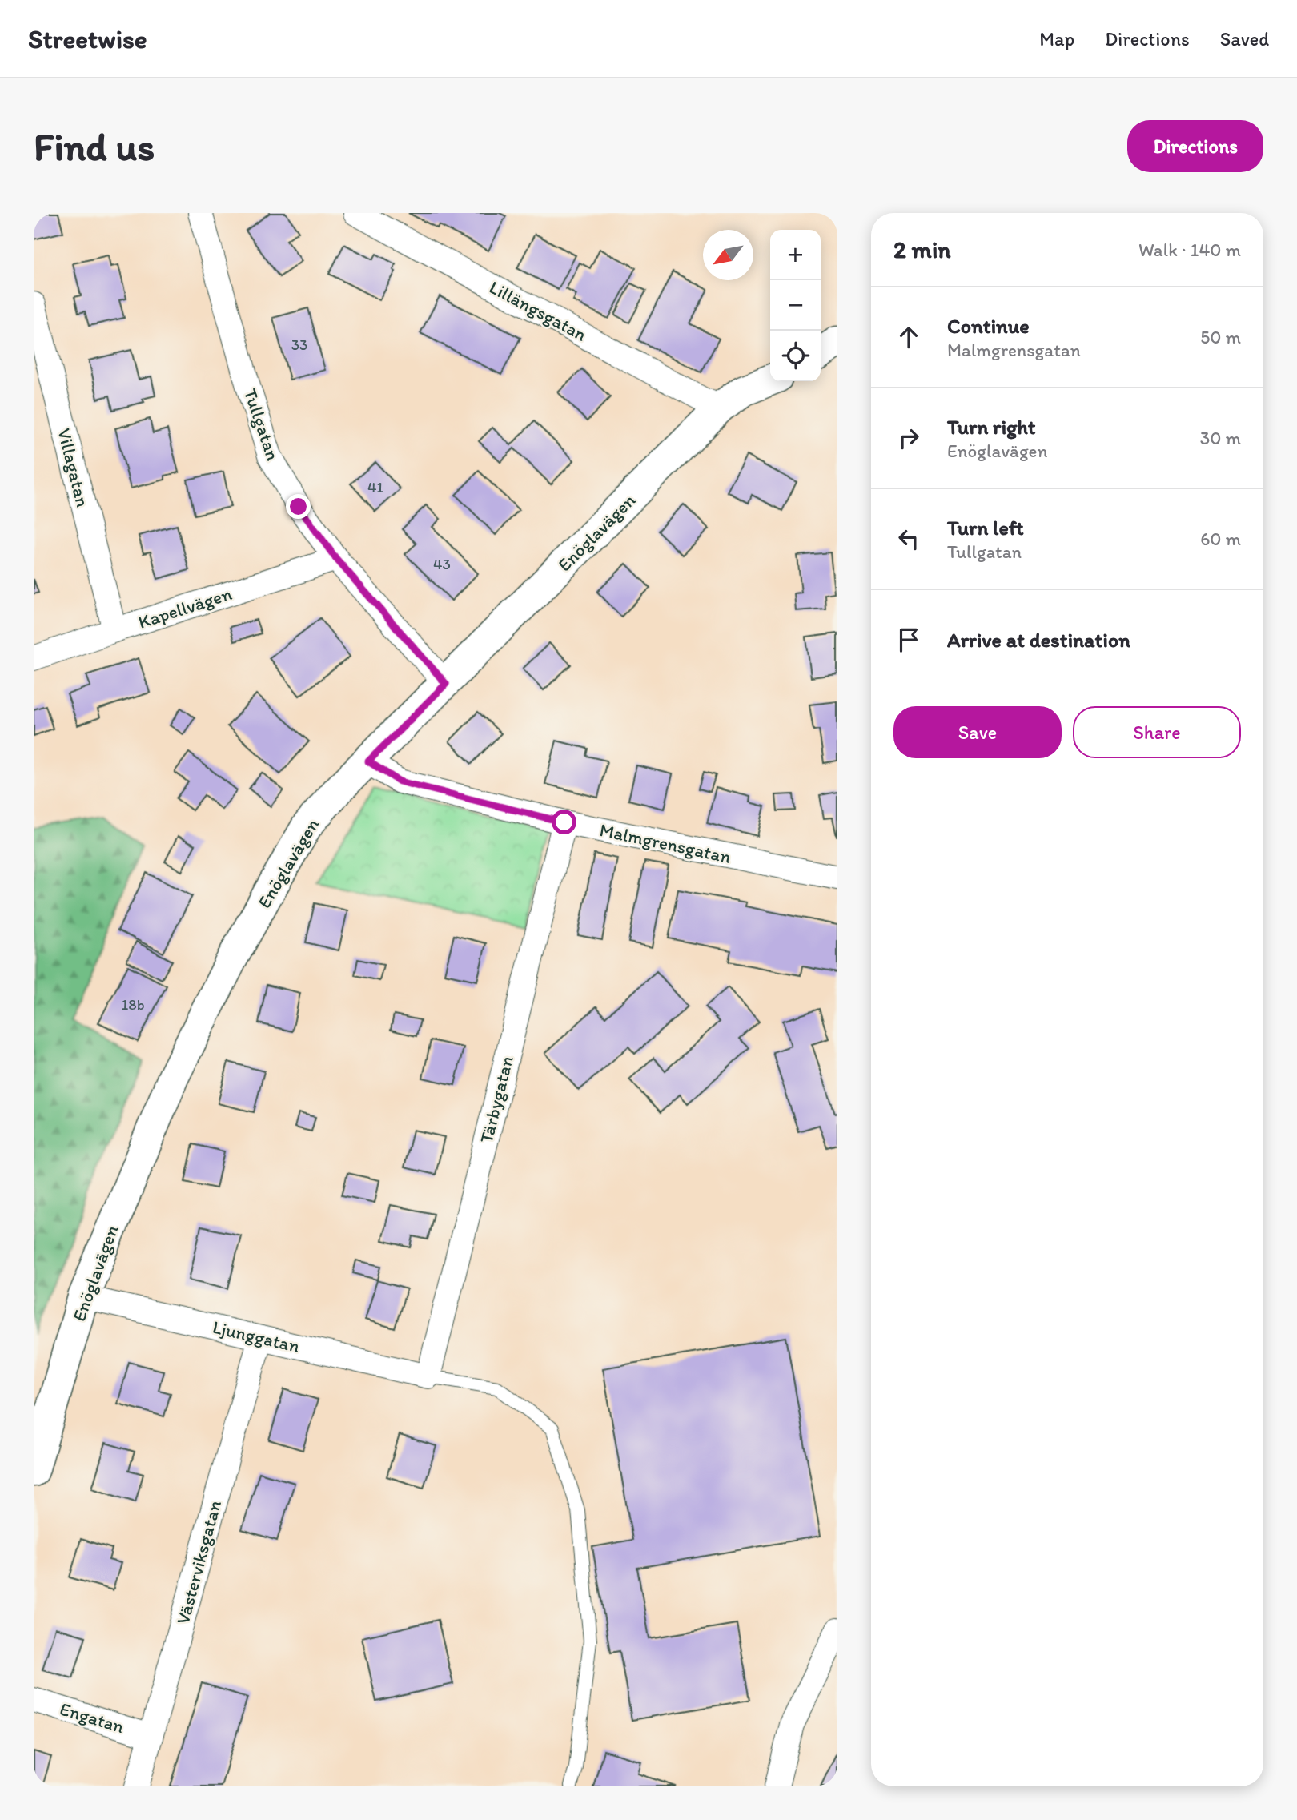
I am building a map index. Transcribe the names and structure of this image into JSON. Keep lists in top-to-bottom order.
{
  "streets": {
    "street": [
      "Lillängsgatan",
      "Tullgatan",
      "Villagatan",
      "Enöglavägen",
      "Kapellvägen",
      "Malmgrensgatan",
      "Tärbygatan",
      "Ljunggatan",
      "Västerviksgatan",
      "Engatan"
    ]
  },
  "crossings": [
    ["Lillängsgatan", "Enöglavägen"],
    ["Tullgatan", "Enöglavägen"],
    ["Tullgatan", "Kapellvägen"],
    ["Villagatan", "Kapellvägen"],
    ["Enöglavägen", "Malmgrensgatan"],
    ["Enöglavägen", "Ljunggatan"],
    ["Malmgrensgatan", "Tärbygatan"],
    ["Tärbygatan", "Ljunggatan"],
    ["Ljunggatan", "Västerviksgatan"],
    ["Västerviksgatan", "Engatan"]
  ],
  "house_numbers": [
    "33",
    "41",
    "43",
    "18b"
  ],
  "north": "bottom left",
  "page": {
    "header": "Streetwise",
    "nav": ["Map", "Directions", "Saved"],
    "buttons": [
      "Directions",
      ["Save", "Share"]
    ],
    "title": "Find us",
    "heading": ["2 min", "Walk · 140 m"],
    "map_buttons": ["+", "−"],
    "list": [
      ["Continue", "Malmgrensgatan", "50 m"],
      ["Turn right", "Enöglavägen", "30 m"],
      ["Turn left", "Tullgatan", "60 m"],
      "Arrive at destination"
    ]
  }
}
